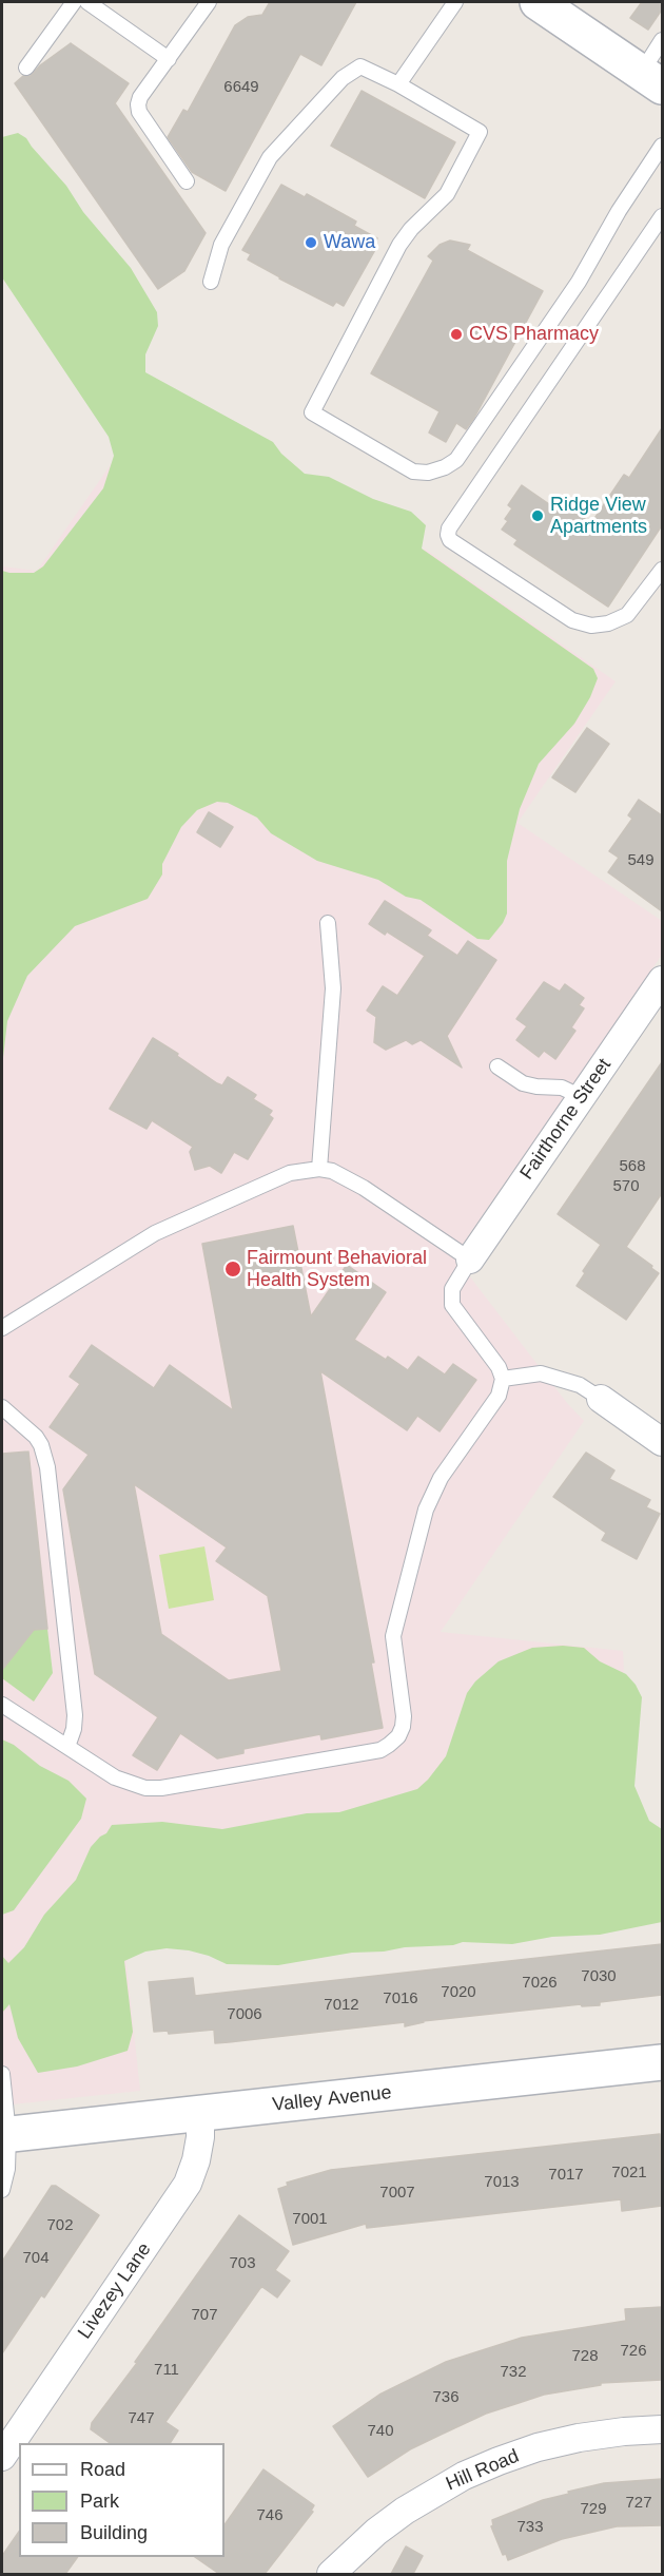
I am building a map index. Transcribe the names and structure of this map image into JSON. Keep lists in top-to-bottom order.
{
  "streets": {
    "street": [
      "Fairthorne Street",
      "Valley Avenue",
      "Livezey Lane",
      "Hill Road"
    ]
  },
  "crossings": [
    ["Valley Avenue", "Livezey Lane"]
  ],
  "places": [
    "Wawa",
    "CVS Pharmacy",
    "Ridge View Apartments",
    "Fairmount Behavioral Health System"
  ],
  "house_numbers": [
    "6649",
    "549",
    "568",
    "570",
    "7030",
    "7026",
    "7020",
    "7016",
    "7012",
    "7006",
    "7021",
    "7017",
    "7013",
    "7007",
    "7001",
    "702",
    "704",
    "703",
    "707",
    "726",
    "728",
    "711",
    "732",
    "736",
    "747",
    "740",
    "727",
    "729",
    "746",
    "733"
  ],
  "legend": ["Road", "Park", "Building"]
}
